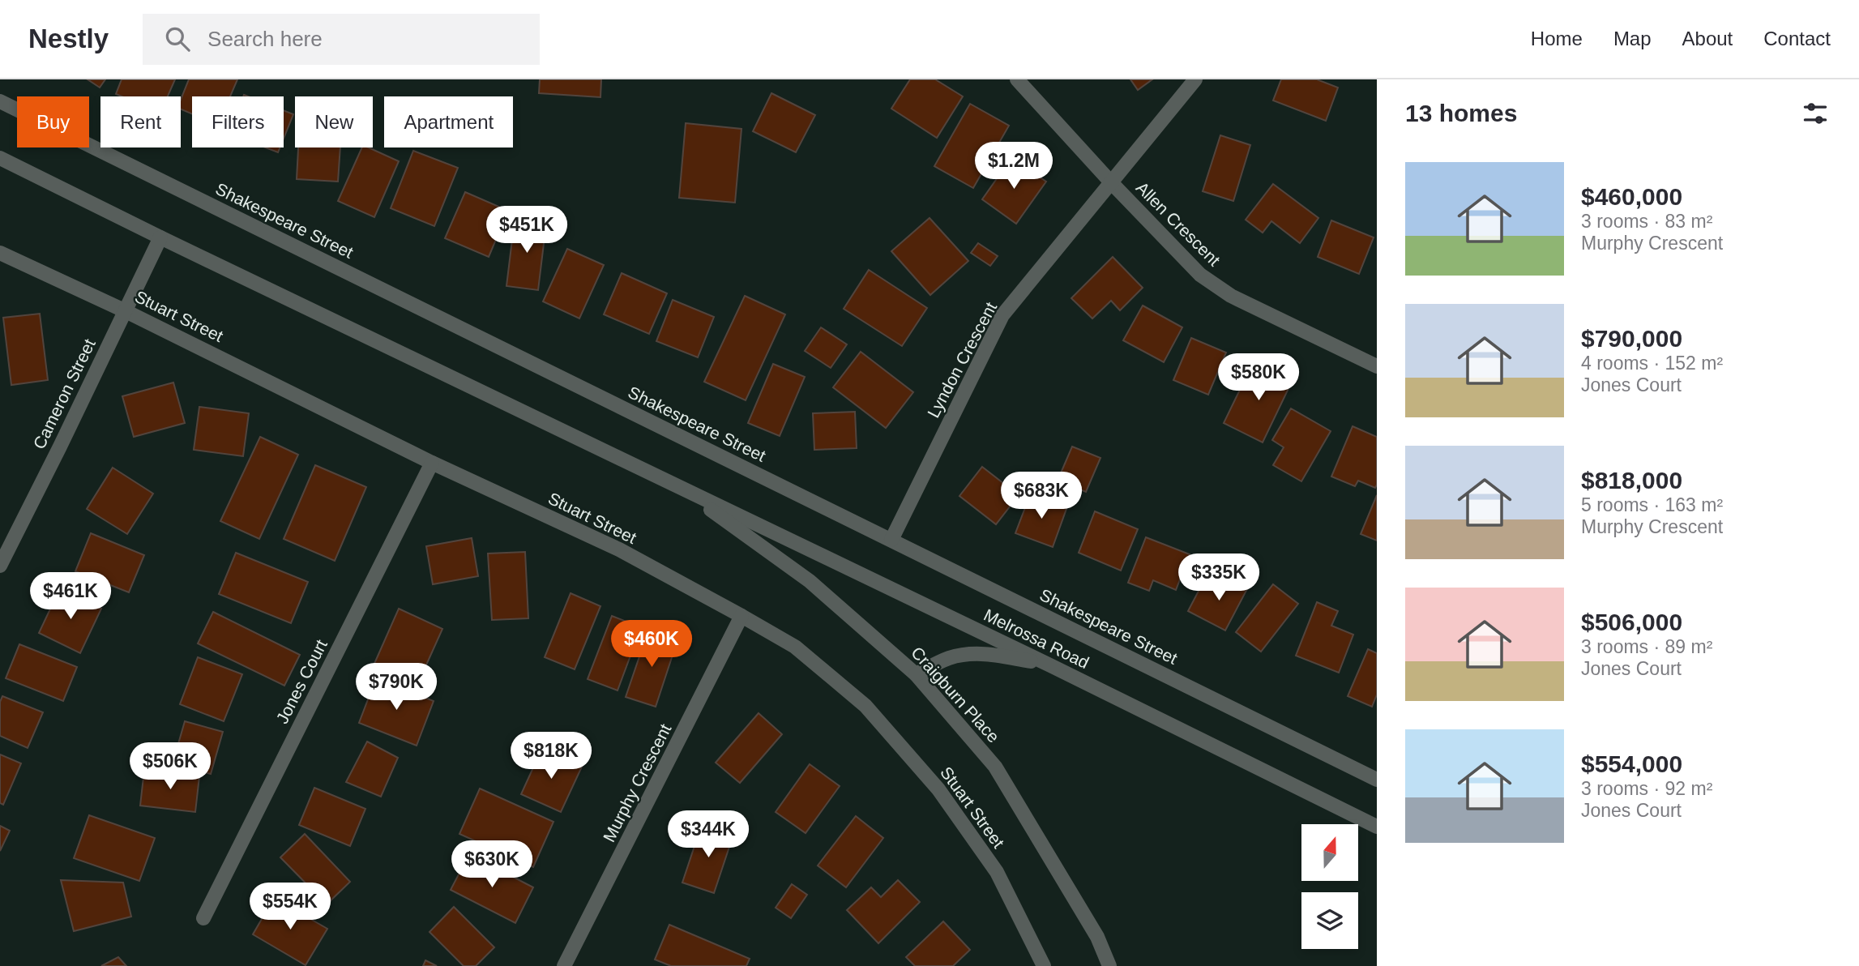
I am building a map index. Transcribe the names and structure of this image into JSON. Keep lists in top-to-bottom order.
{
  "streets": {
    "street": [
      "Shakespeare Street",
      "Allen Crescent",
      "Stuart Street",
      "Lyndon Crescent",
      "Cameron Street",
      "Melrossa Road",
      "Jones Court",
      "Craigburn Place",
      "Murphy Crescent"
    ]
  },
  "crossings": [
    ["Shakespeare Street", "Lyndon Crescent"],
    ["Allen Crescent", "Lyndon Crescent"],
    ["Stuart Street", "Cameron Street"],
    ["Stuart Street", "Jones Court"],
    ["Stuart Street", "Murphy Crescent"],
    ["Melrossa Road", "Craigburn Place"]
  ],
  "north": "top",
  "page": {
    "header": "Nestly",
    "search": "Search here",
    "nav": [
      "Home",
      "Map",
      "About",
      "Contact"
    ],
    "heading": "13 homes",
    "chip": [
      "Buy",
      "Rent",
      "Filters",
      "New",
      "Apartment"
    ],
    "price": [
      "$1.2M",
      "$451K",
      "$580K",
      "$683K",
      "$335K",
      "$461K",
      "$460K",
      "$790K",
      "$818K",
      "$506K",
      "$344K",
      "$630K",
      "$554K"
    ],
    "list": [
      {
        "name": "$460,000",
        "note": "3 rooms · 83 m² · Murphy Crescent"
      },
      {
        "name": "$790,000",
        "note": "4 rooms · 152 m² · Jones Court"
      },
      {
        "name": "$818,000",
        "note": "5 rooms · 163 m² · Murphy Crescent"
      },
      {
        "name": "$506,000",
        "note": "3 rooms · 89 m² · Jones Court"
      },
      {
        "name": "$554,000",
        "note": "3 rooms · 92 m² · Jones Court"
      }
    ]
  }
}
